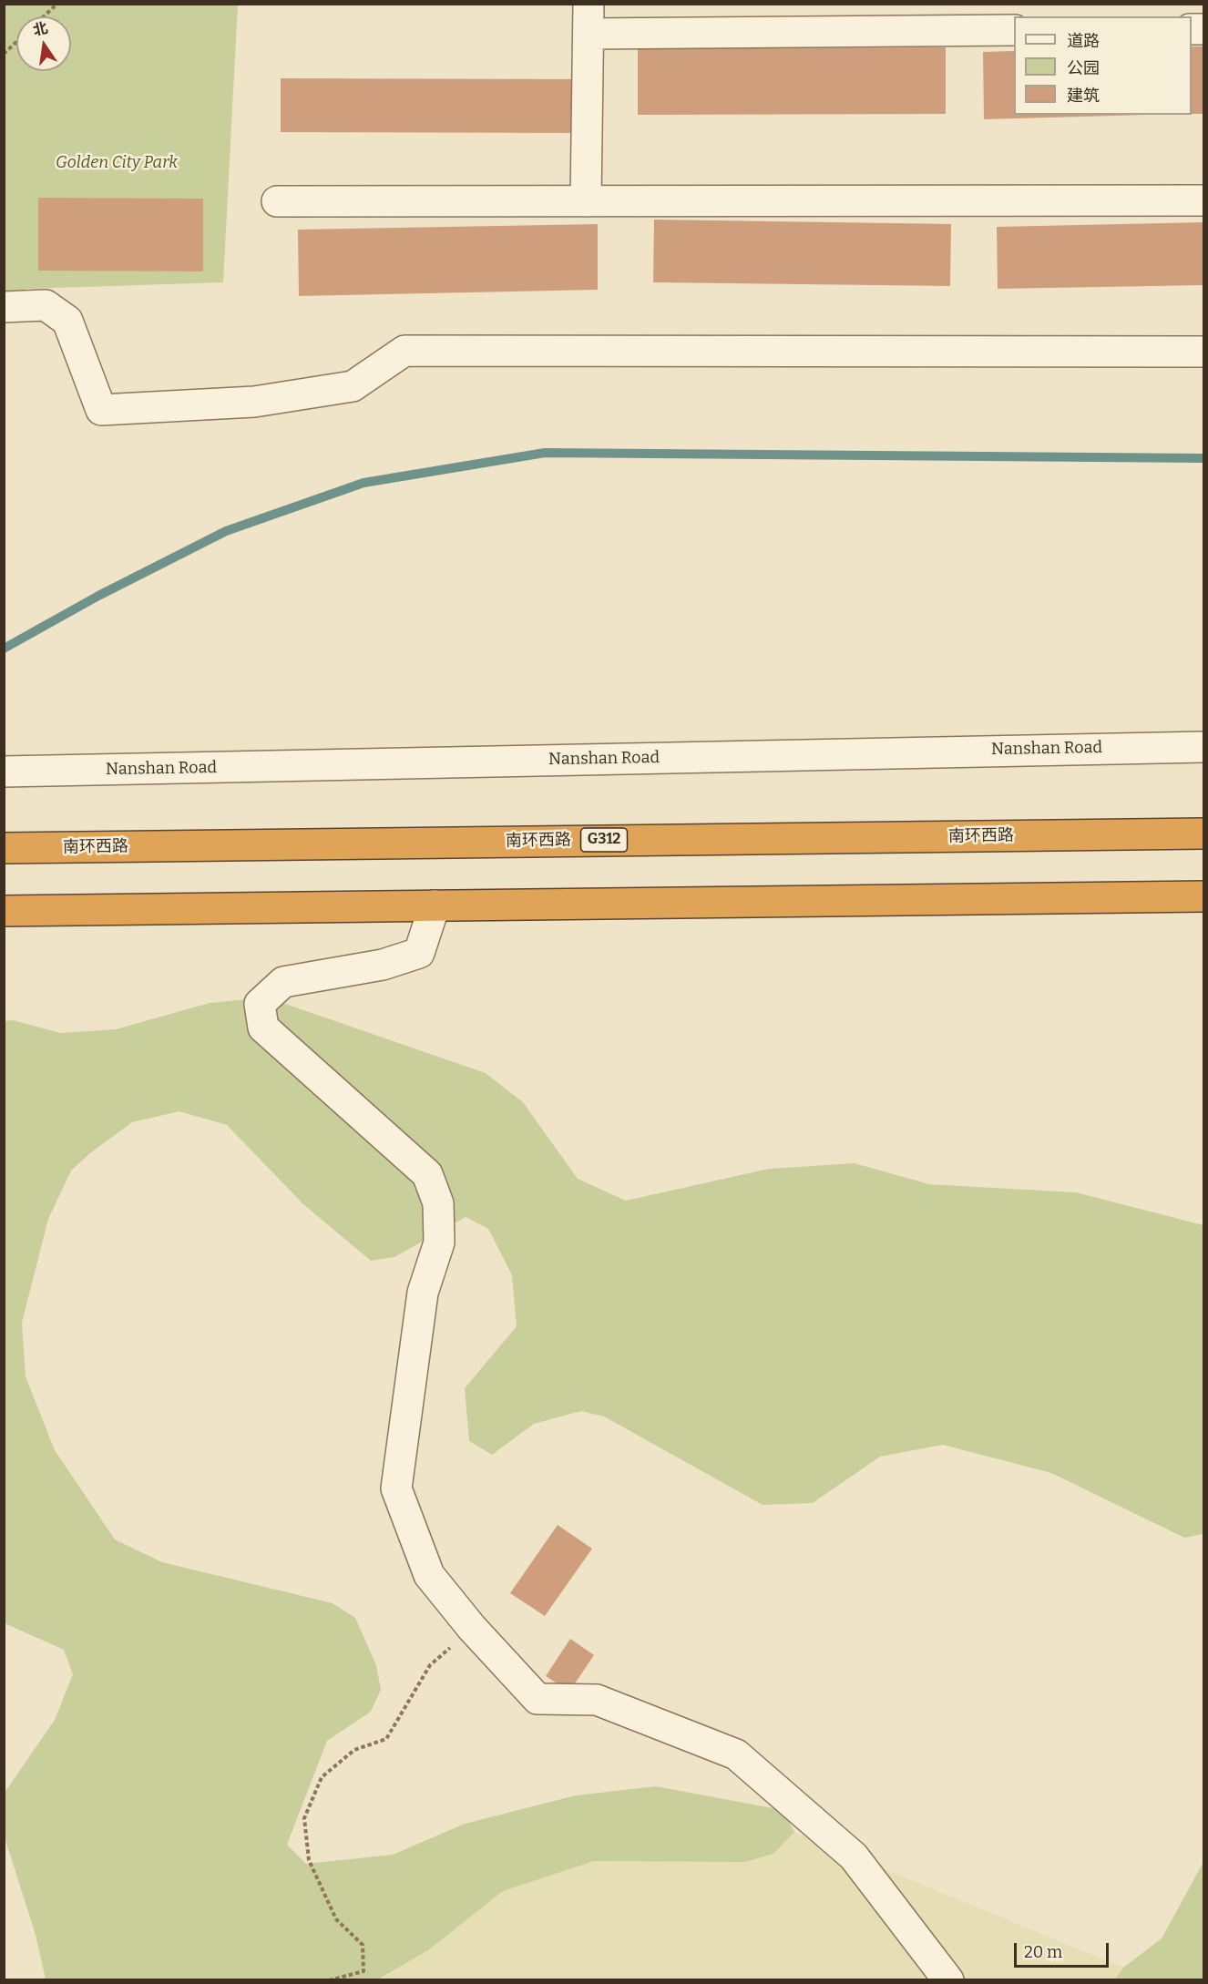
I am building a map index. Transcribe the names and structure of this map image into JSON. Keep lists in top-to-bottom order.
{
  "streets": {
    "highway": ["南环西路", "G312"],
    "street": ["Nanshan Road"]
  },
  "parks": ["Golden City Park"],
  "legend": ["道路", "公园", "建筑"],
  "scale_bar": "20 m",
  "north": "top"
}
